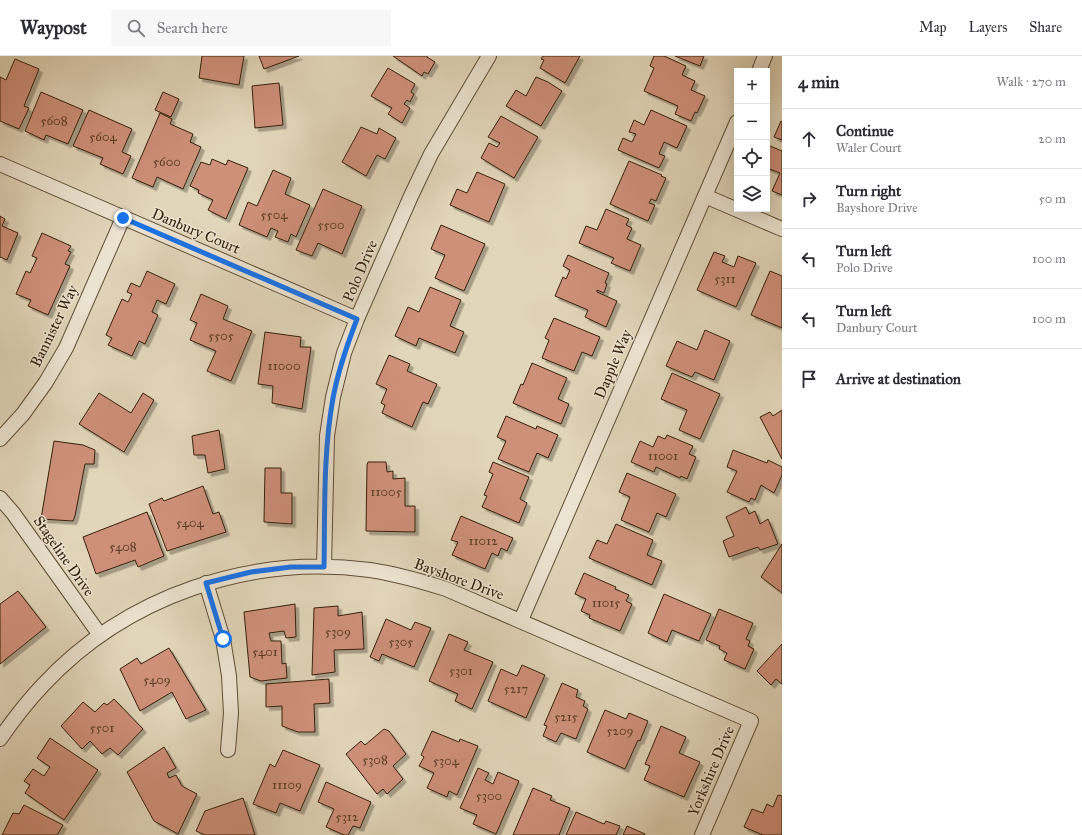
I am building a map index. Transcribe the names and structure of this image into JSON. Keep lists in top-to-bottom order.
{
  "streets": {
    "street": [
      "Danbury Court",
      "Polo Drive",
      "Bannister Way",
      "Dapple Way",
      "Stageline Drive",
      "Bayshore Drive",
      "Yorkshire Drive"
    ]
  },
  "crossings": [
    ["Danbury Court", "Polo Drive"],
    ["Danbury Court", "Bannister Way"],
    ["Polo Drive", "Bayshore Drive"],
    ["Dapple Way", "Bayshore Drive"],
    ["Stageline Drive", "Bayshore Drive"],
    ["Bayshore Drive", "Yorkshire Drive"]
  ],
  "house_numbers": [
    "5608",
    "5604",
    "5600",
    "5504",
    "5500",
    "5311",
    "5505",
    "11000",
    "11001",
    "11005",
    "5404",
    "11012",
    "5408",
    "11015",
    "5309",
    "5305",
    "5401",
    "5301",
    "5409",
    "5217",
    "5215",
    "5501",
    "5209",
    "5308",
    "5304",
    "11109",
    "5300",
    "5312"
  ],
  "page": {
    "header": "Waypost",
    "search": "Search here",
    "nav": ["Map", "Layers", "Share"],
    "heading": ["4 min", "Walk · 270 m"],
    "map_buttons": ["+", "−"],
    "list": [
      ["Continue", "Waler Court", "20 m"],
      ["Turn right", "Bayshore Drive", "50 m"],
      ["Turn left", "Polo Drive", "100 m"],
      ["Turn left", "Danbury Court", "100 m"],
      "Arrive at destination"
    ]
  }
}
